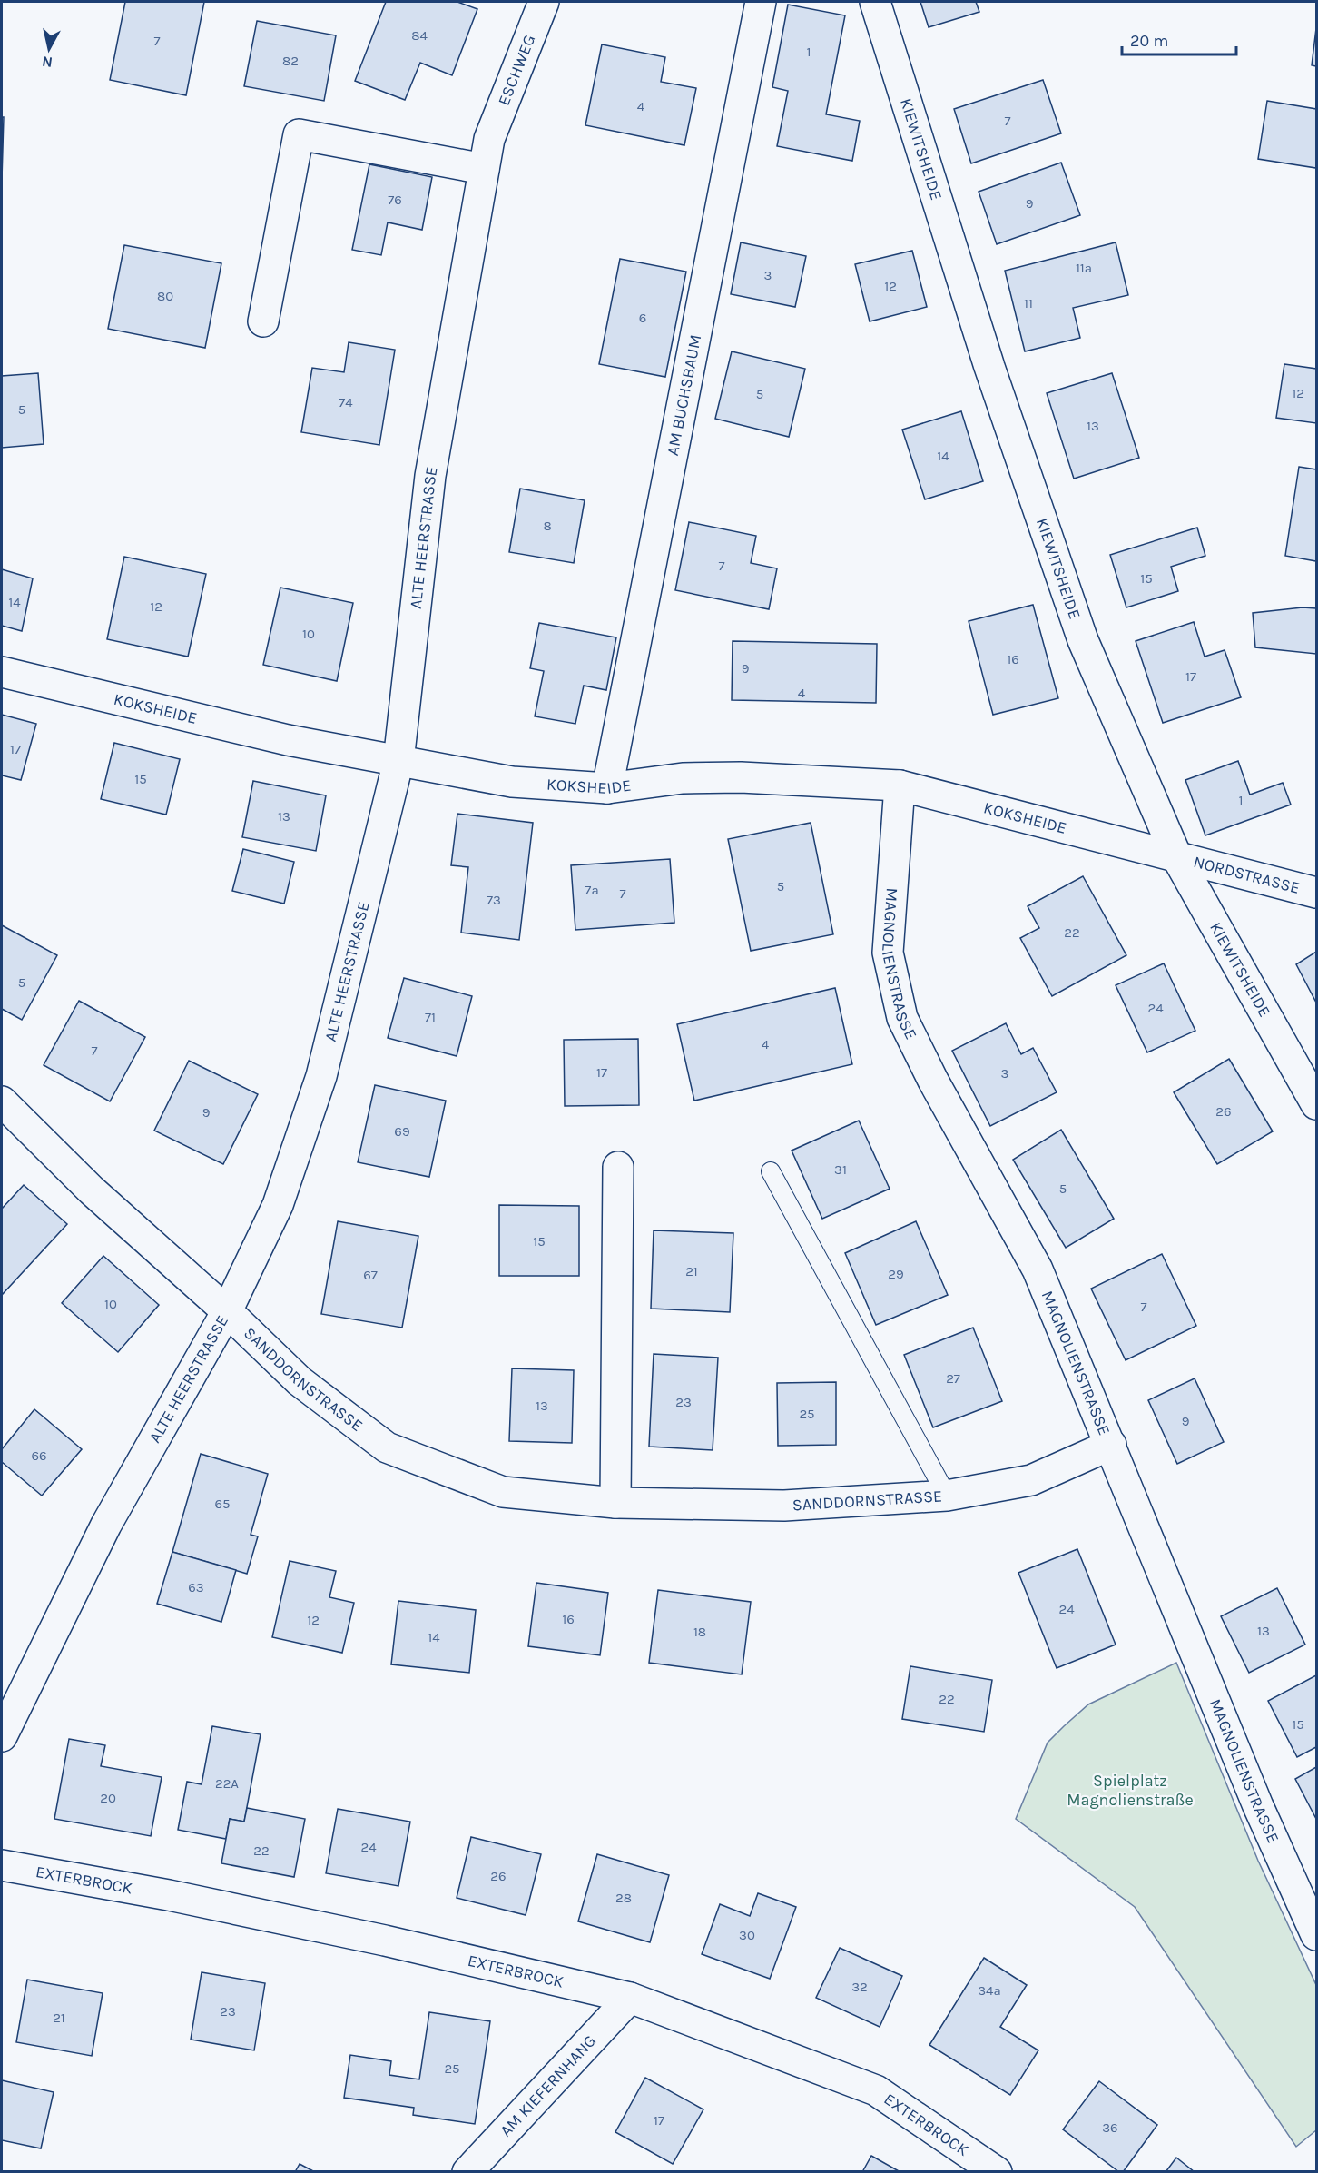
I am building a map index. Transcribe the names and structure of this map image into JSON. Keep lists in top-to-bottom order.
{
  "streets": {
    "street": [
      "ESCHWEG",
      "KIEWITSHEIDE",
      "AM BUCHSBAUM",
      "ALTE HEERSTRASSE",
      "KOKSHEIDE",
      "NORDSTRASSE",
      "MAGNOLIENSTRASSE",
      "SANDDORNSTRASSE",
      "EXTERBROCK",
      "AM KIEFERNHANG"
    ]
  },
  "crossings": [
    ["ESCHWEG", "ALTE HEERSTRASSE"],
    ["KIEWITSHEIDE", "KOKSHEIDE"],
    ["KIEWITSHEIDE", "NORDSTRASSE"],
    ["AM BUCHSBAUM", "KOKSHEIDE"],
    ["ALTE HEERSTRASSE", "KOKSHEIDE"],
    ["ALTE HEERSTRASSE", "SANDDORNSTRASSE"],
    ["KOKSHEIDE", "NORDSTRASSE"],
    ["KOKSHEIDE", "MAGNOLIENSTRASSE"],
    ["MAGNOLIENSTRASSE", "SANDDORNSTRASSE"],
    ["EXTERBROCK", "AM KIEFERNHANG"]
  ],
  "parks": ["Spielplatz Magnolienstraße"],
  "house_numbers": [
    "84",
    "7",
    "1",
    "82",
    "4",
    "7",
    "76",
    "9",
    "11a",
    "3",
    "12",
    "80",
    "11",
    "6",
    "12",
    "5",
    "74",
    "5",
    "13",
    "14",
    "8",
    "7",
    "15",
    "14",
    "12",
    "10",
    "16",
    "9",
    "17",
    "4",
    "17",
    "15",
    "1",
    "13",
    "5",
    "7a",
    "7",
    "73",
    "22",
    "5",
    "24",
    "71",
    "4",
    "7",
    "17",
    "3",
    "26",
    "9",
    "69",
    "31",
    "5",
    "15",
    "21",
    "29",
    "67",
    "10",
    "7",
    "27",
    "23",
    "13",
    "25",
    "9",
    "66",
    "65",
    "63",
    "24",
    "16",
    "12",
    "13",
    "18",
    "14",
    "22",
    "15",
    "22A",
    "20",
    "24",
    "22",
    "26",
    "28",
    "30",
    "32",
    "34a",
    "23",
    "21",
    "25",
    "17",
    "36"
  ],
  "scale_bar": "20 m",
  "north": "bottom"
}
